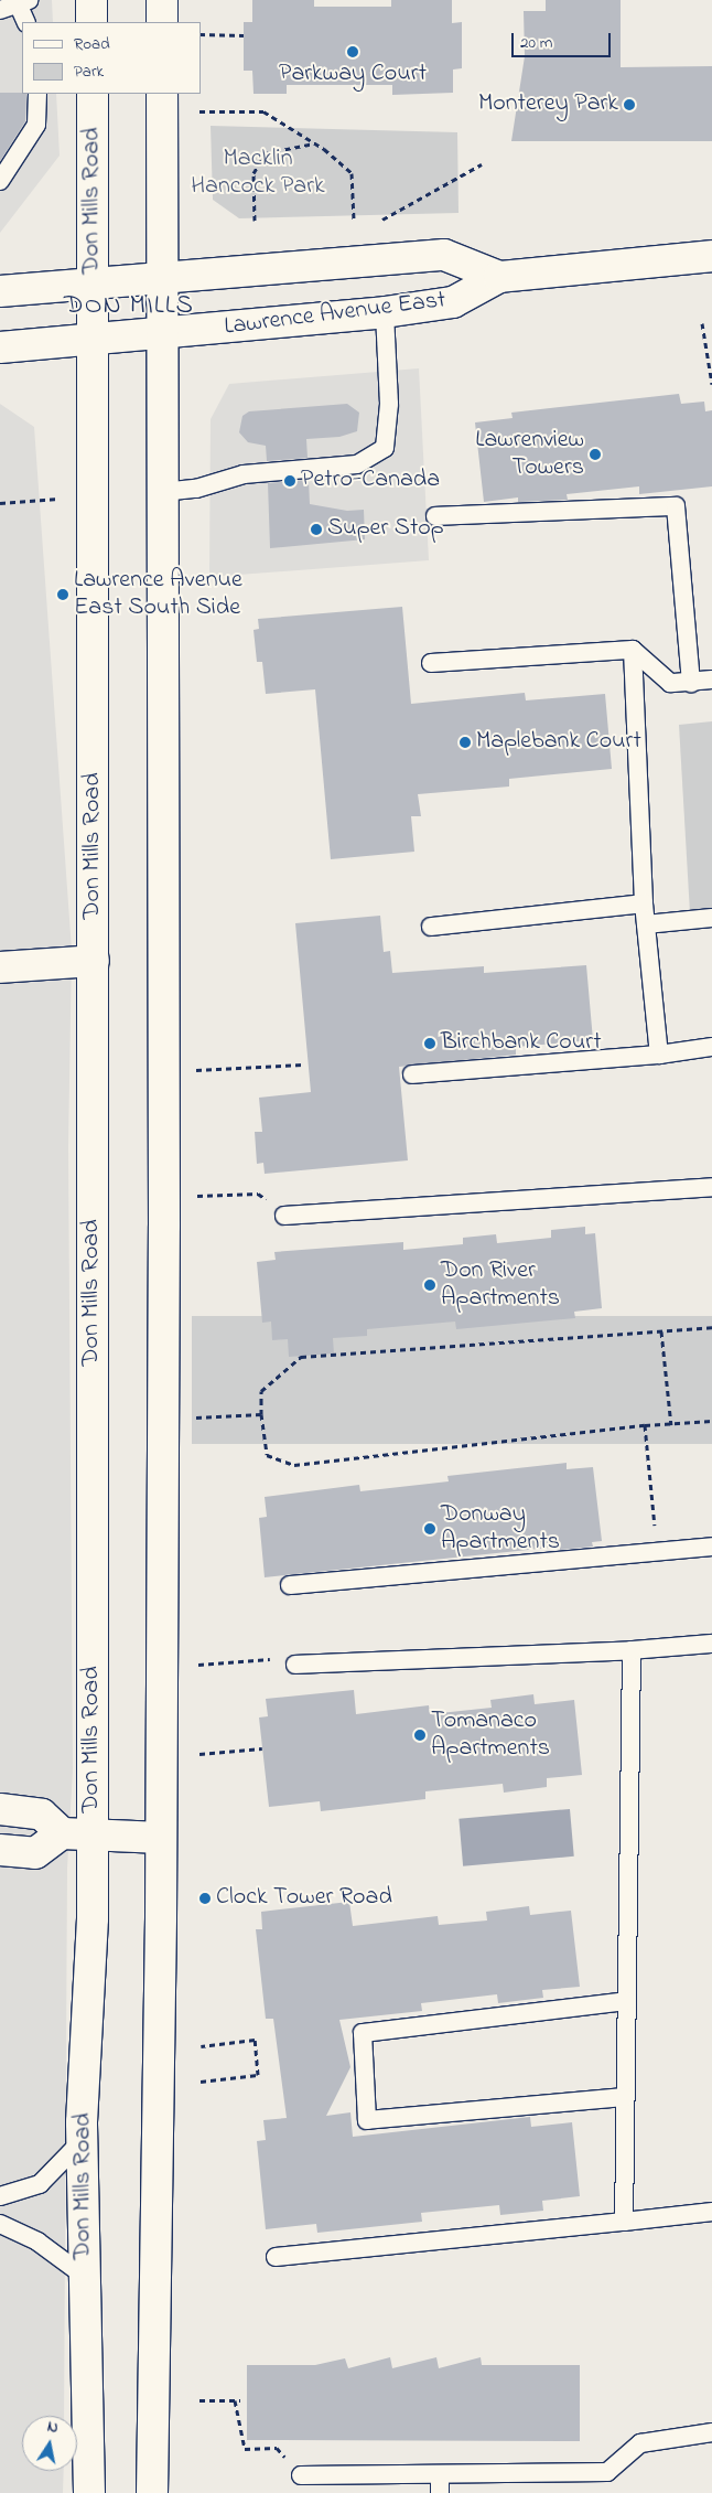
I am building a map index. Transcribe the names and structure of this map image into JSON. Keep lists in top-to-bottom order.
{
  "streets": {
    "main road": ["Don Mills Road", "Lawrence Avenue East"]
  },
  "crossings": [
    ["Don Mills Road", "Lawrence Avenue East"]
  ],
  "districts": ["DON MILLS"],
  "parks": ["Macklin Hancock Park"],
  "places": [
    "Parkway Court",
    "Monterey Park",
    "Lawrenview Towers",
    "Petro-Canada",
    "Super Stop",
    "Lawrence Avenue East South Side",
    "Maplebank Court",
    "Birchbank Court",
    "Don River Apartments",
    "Donway Apartments",
    "Tomanaco Apartments",
    "Clock Tower Road"
  ],
  "legend": ["Road", "Park"],
  "scale_bar": "20 m",
  "north": "top"
}
